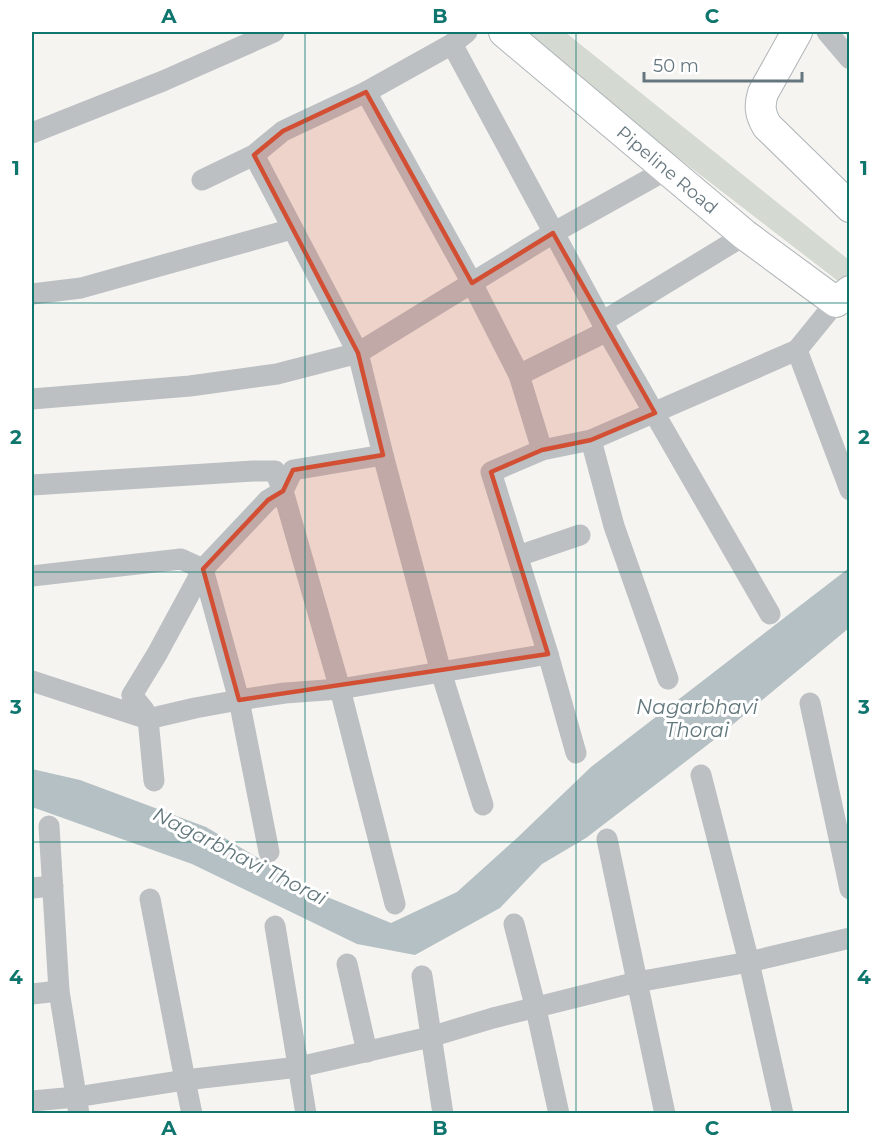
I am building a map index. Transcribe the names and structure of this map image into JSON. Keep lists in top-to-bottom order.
{
  "streets": {
    "main road": ["Pipeline Road"]
  },
  "water": ["Nagarbhavi Thorai"],
  "scale_bar": "50 m",
  "grid": {
    "columns": ["A", "B", "C"],
    "rows": [
      "1",
      "2",
      "3",
      "4"
    ]
  }
}
